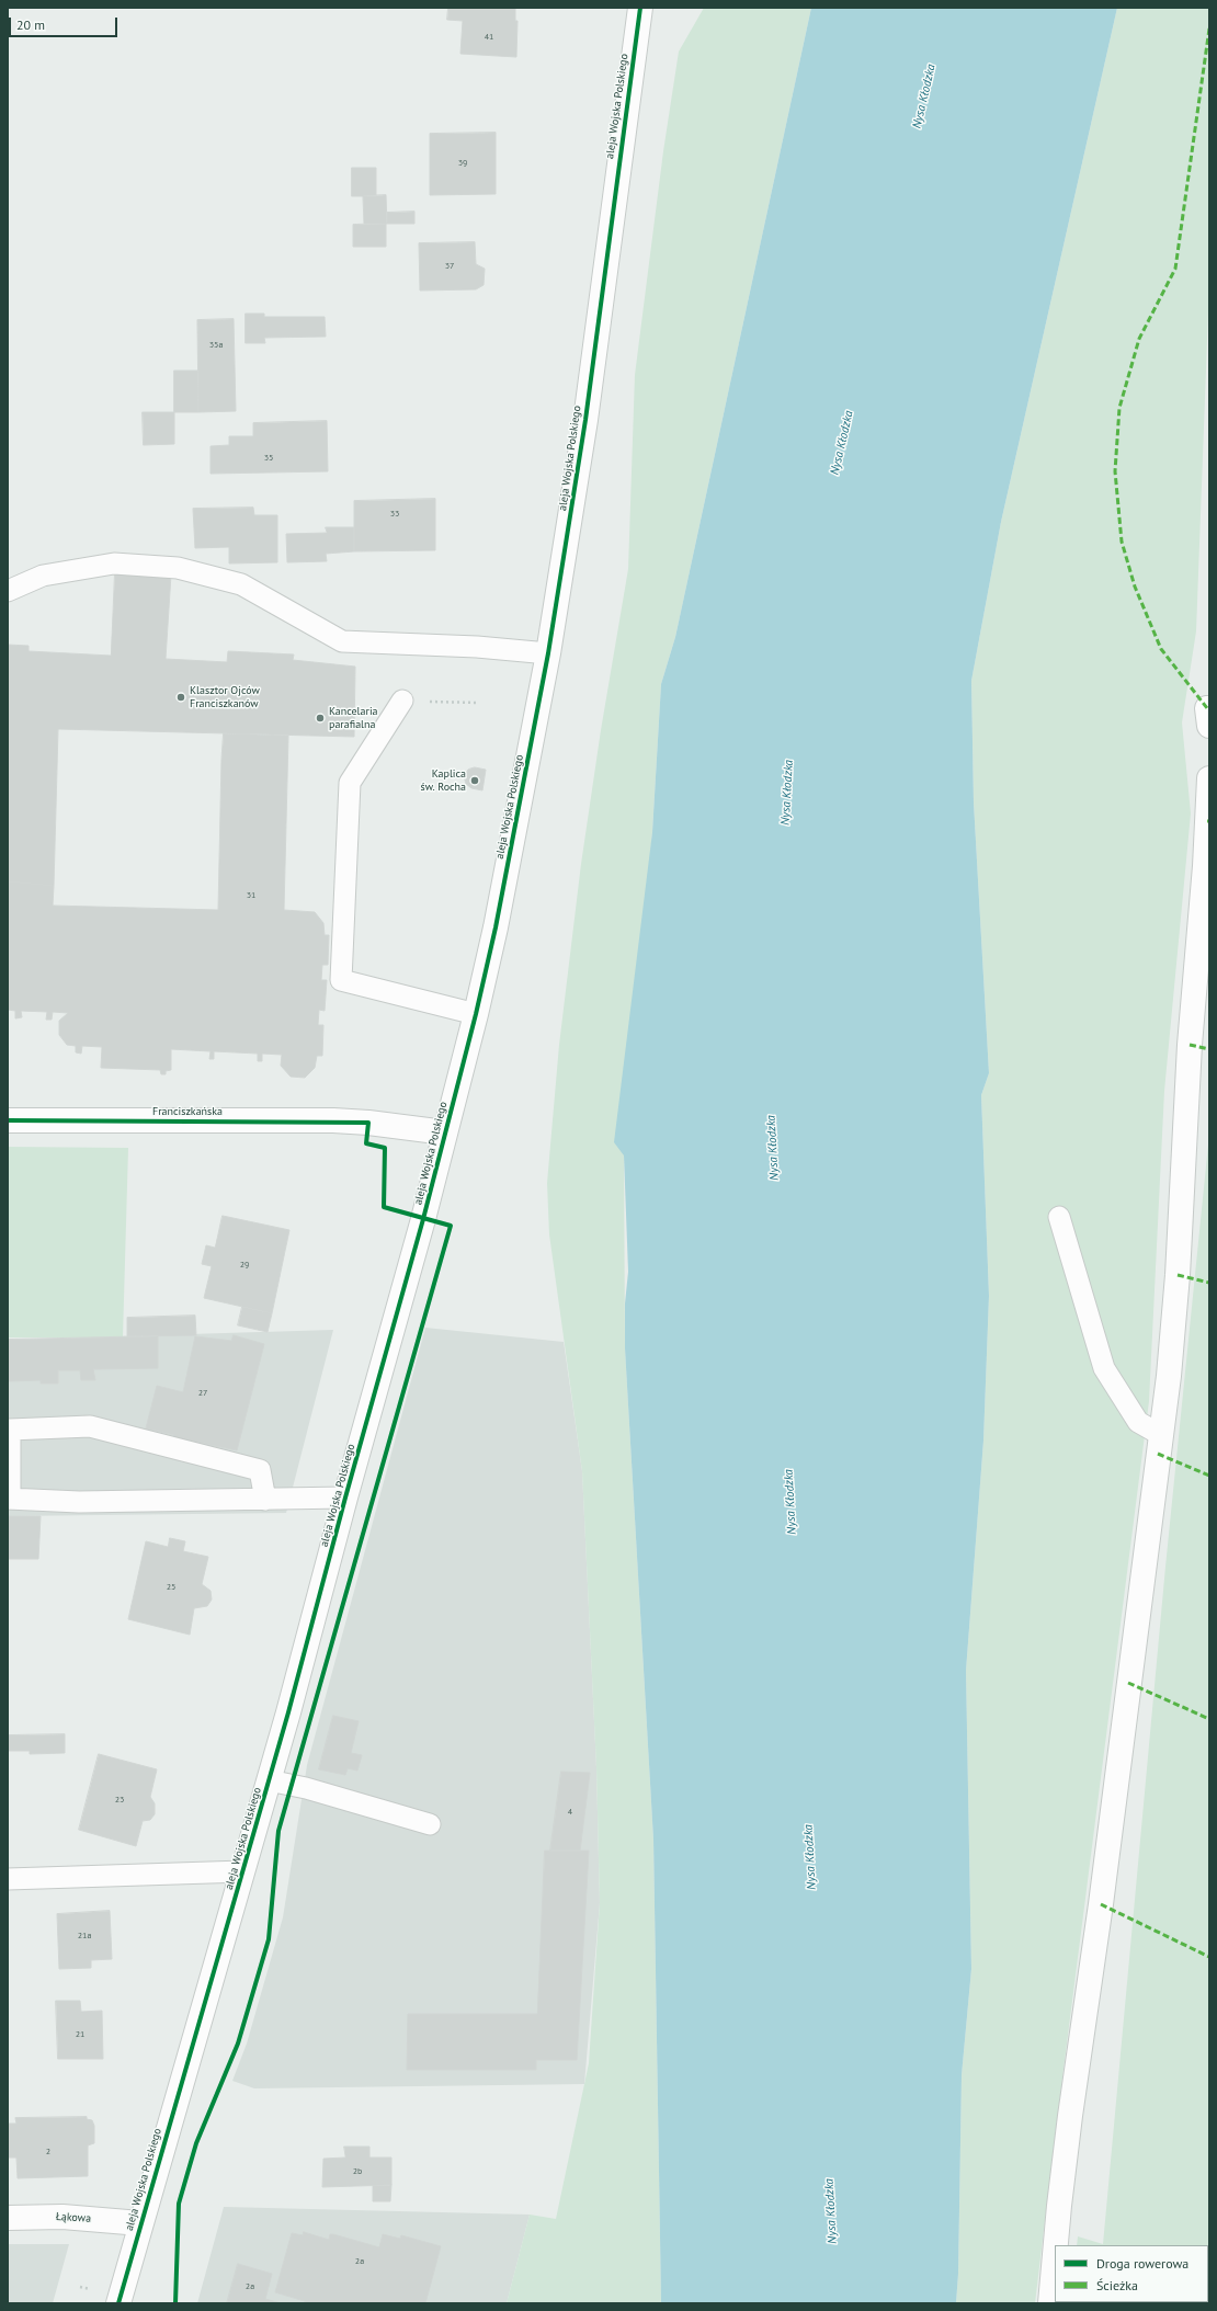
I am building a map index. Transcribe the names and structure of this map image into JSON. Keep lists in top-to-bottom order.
{
  "streets": {
    "street": ["aleja Wojska Polskiego", "Franciszkańska", "Łąkowa"]
  },
  "crossings": [
    ["aleja Wojska Polskiego", "Franciszkańska"],
    ["aleja Wojska Polskiego", "Łąkowa"]
  ],
  "water": ["Nysa Kłodzka"],
  "places": ["Klasztor Ojców Franciszkanów", "Kancelaria parafialna", "Kaplica św. Rocha"],
  "house_numbers": [
    "41",
    "39",
    "37",
    "35a",
    "35",
    "33",
    "31",
    "29",
    "27",
    "25",
    "23",
    "4",
    "21a",
    "21",
    "2",
    "2b",
    "2a",
    "2a"
  ],
  "legend": ["Droga rowerowa", "Ścieżka"],
  "scale_bar": "20 m"
}
